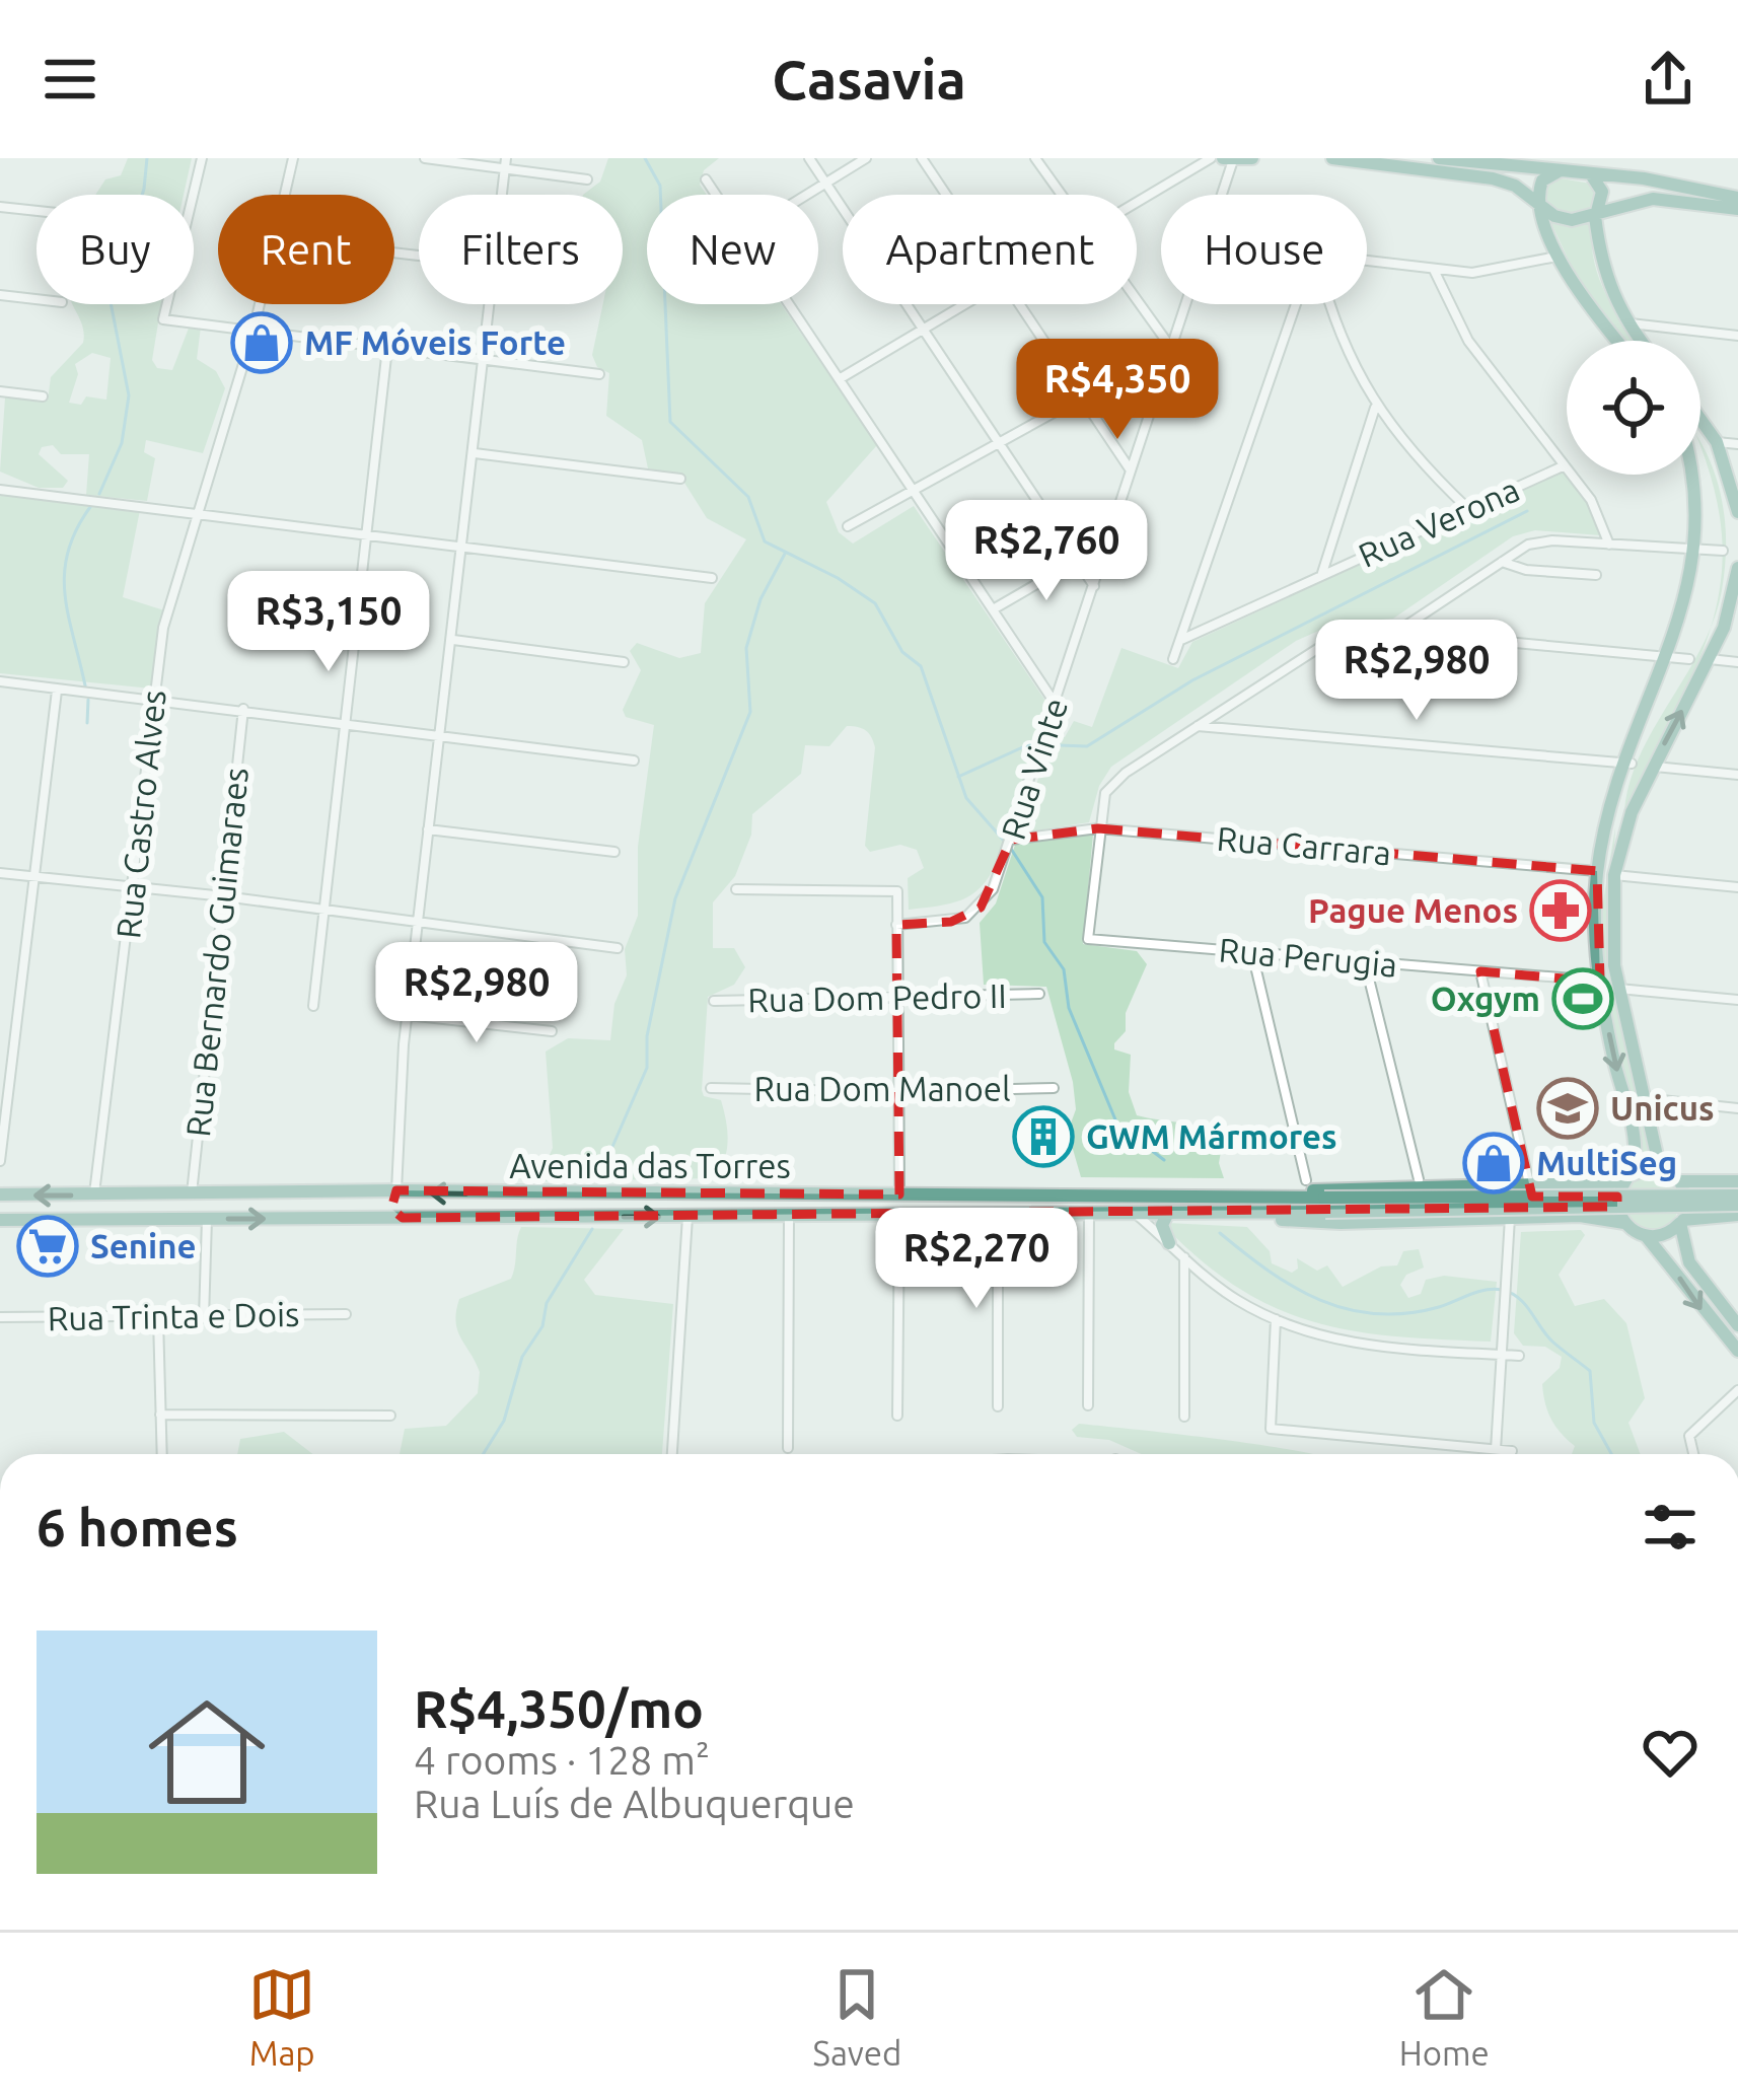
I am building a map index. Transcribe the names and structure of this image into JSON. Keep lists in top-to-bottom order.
{
  "streets": {
    "main road": ["Avenida das Torres"],
    "street": [
      "Rua Verona",
      "Rua Vinte",
      "Rua Castro Alves",
      "Rua Carrara",
      "Rua Bernardo Guimaraes",
      "Rua Perugia",
      "Rua Dom Pedro II",
      "Rua Dom Manoel",
      "Rua Trinta e Dois"
    ]
  },
  "crossings": [
    ["Rua Vinte", "Rua Carrara"],
    ["Rua Castro Alves", "Avenida das Torres"],
    ["Rua Carrara", "Rua Perugia"],
    ["Rua Bernardo Guimaraes", "Avenida das Torres"]
  ],
  "places": {
    "shop": ["MF Móveis Forte", "MultiSeg"],
    "pharmacy": ["Pague Menos"],
    "sports": ["Oxgym"],
    "school or university": ["Unicus"],
    "building": ["GWM Mármores"],
    "supermarket": ["Senine"]
  },
  "page": {
    "header": "Casavia",
    "chip": [
      "Buy",
      "Rent",
      "Filters",
      "New",
      "Apartment",
      "House"
    ],
    "price": [
      "R$4,350",
      "R$2,760",
      "R$3,150",
      "R$2,980",
      "R$2,980",
      "R$2,270"
    ],
    "heading": "6 homes",
    "list": [
      {
        "name": "R$4,350/mo",
        "note": "4 rooms · 128 m² · Rua Luís de Albuquerque"
      }
    ],
    "tabs": ["Map", "Saved", "Home"]
  }
}
